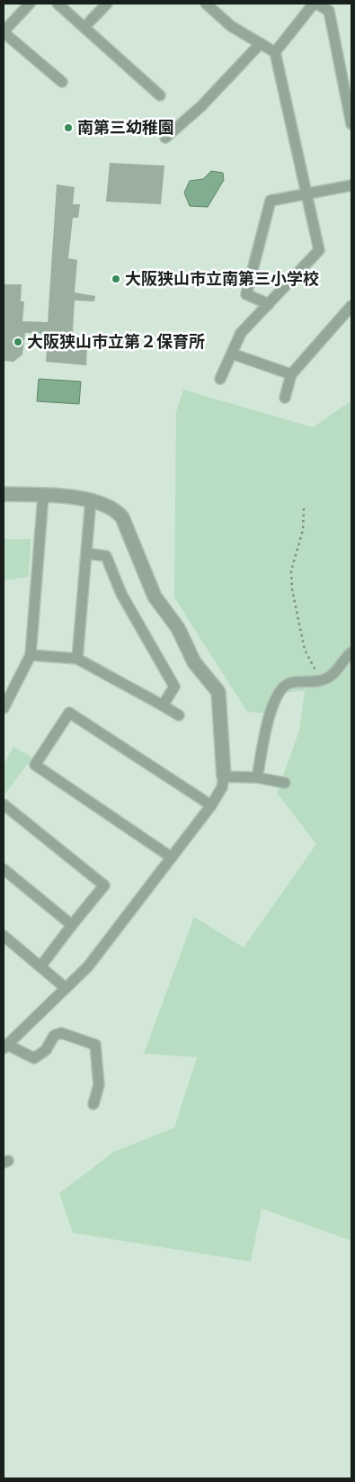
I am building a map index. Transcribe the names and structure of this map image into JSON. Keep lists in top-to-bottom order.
{
  "places": ["南第三幼稚園", "大阪狭山市立南第三小学校", "大阪狭山市立第２保育所"]
}
